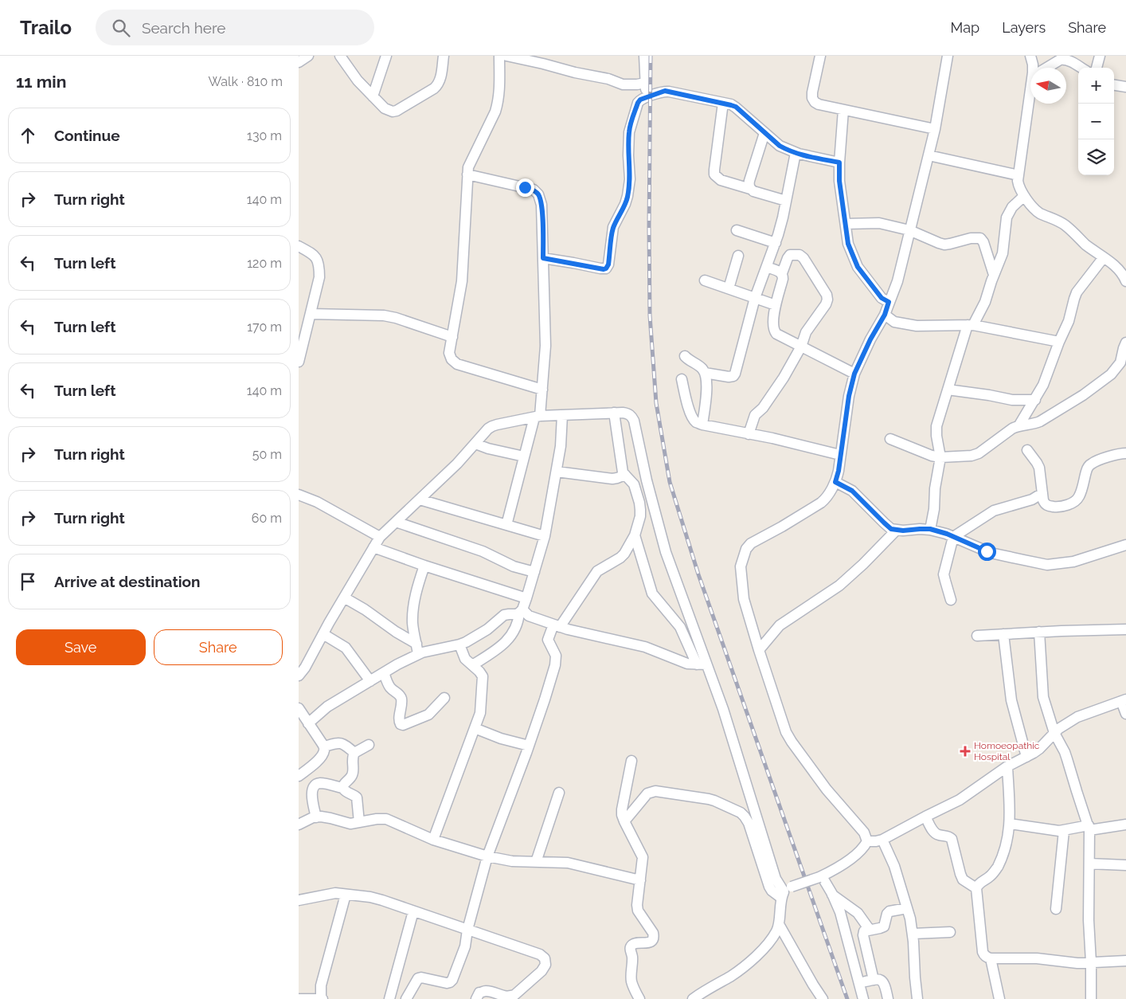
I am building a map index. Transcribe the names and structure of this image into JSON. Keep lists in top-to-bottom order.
{
  "places": {
    "health": ["Homoeopathic Hospital"]
  },
  "north": "left",
  "page": {
    "header": "Trailo",
    "search": "Search here",
    "nav": ["Map", "Layers", "Share"],
    "heading": ["11 min", "Walk · 810 m"],
    "map_buttons": ["+", "−"],
    "list": [
      ["Continue", "130 m"],
      ["Turn right", "140 m"],
      ["Turn left", "120 m"],
      ["Turn left", "170 m"],
      ["Turn left", "140 m"],
      ["Turn right", "50 m"],
      ["Turn right", "60 m"],
      "Arrive at destination"
    ],
    "buttons": ["Save", "Share"]
  }
}
